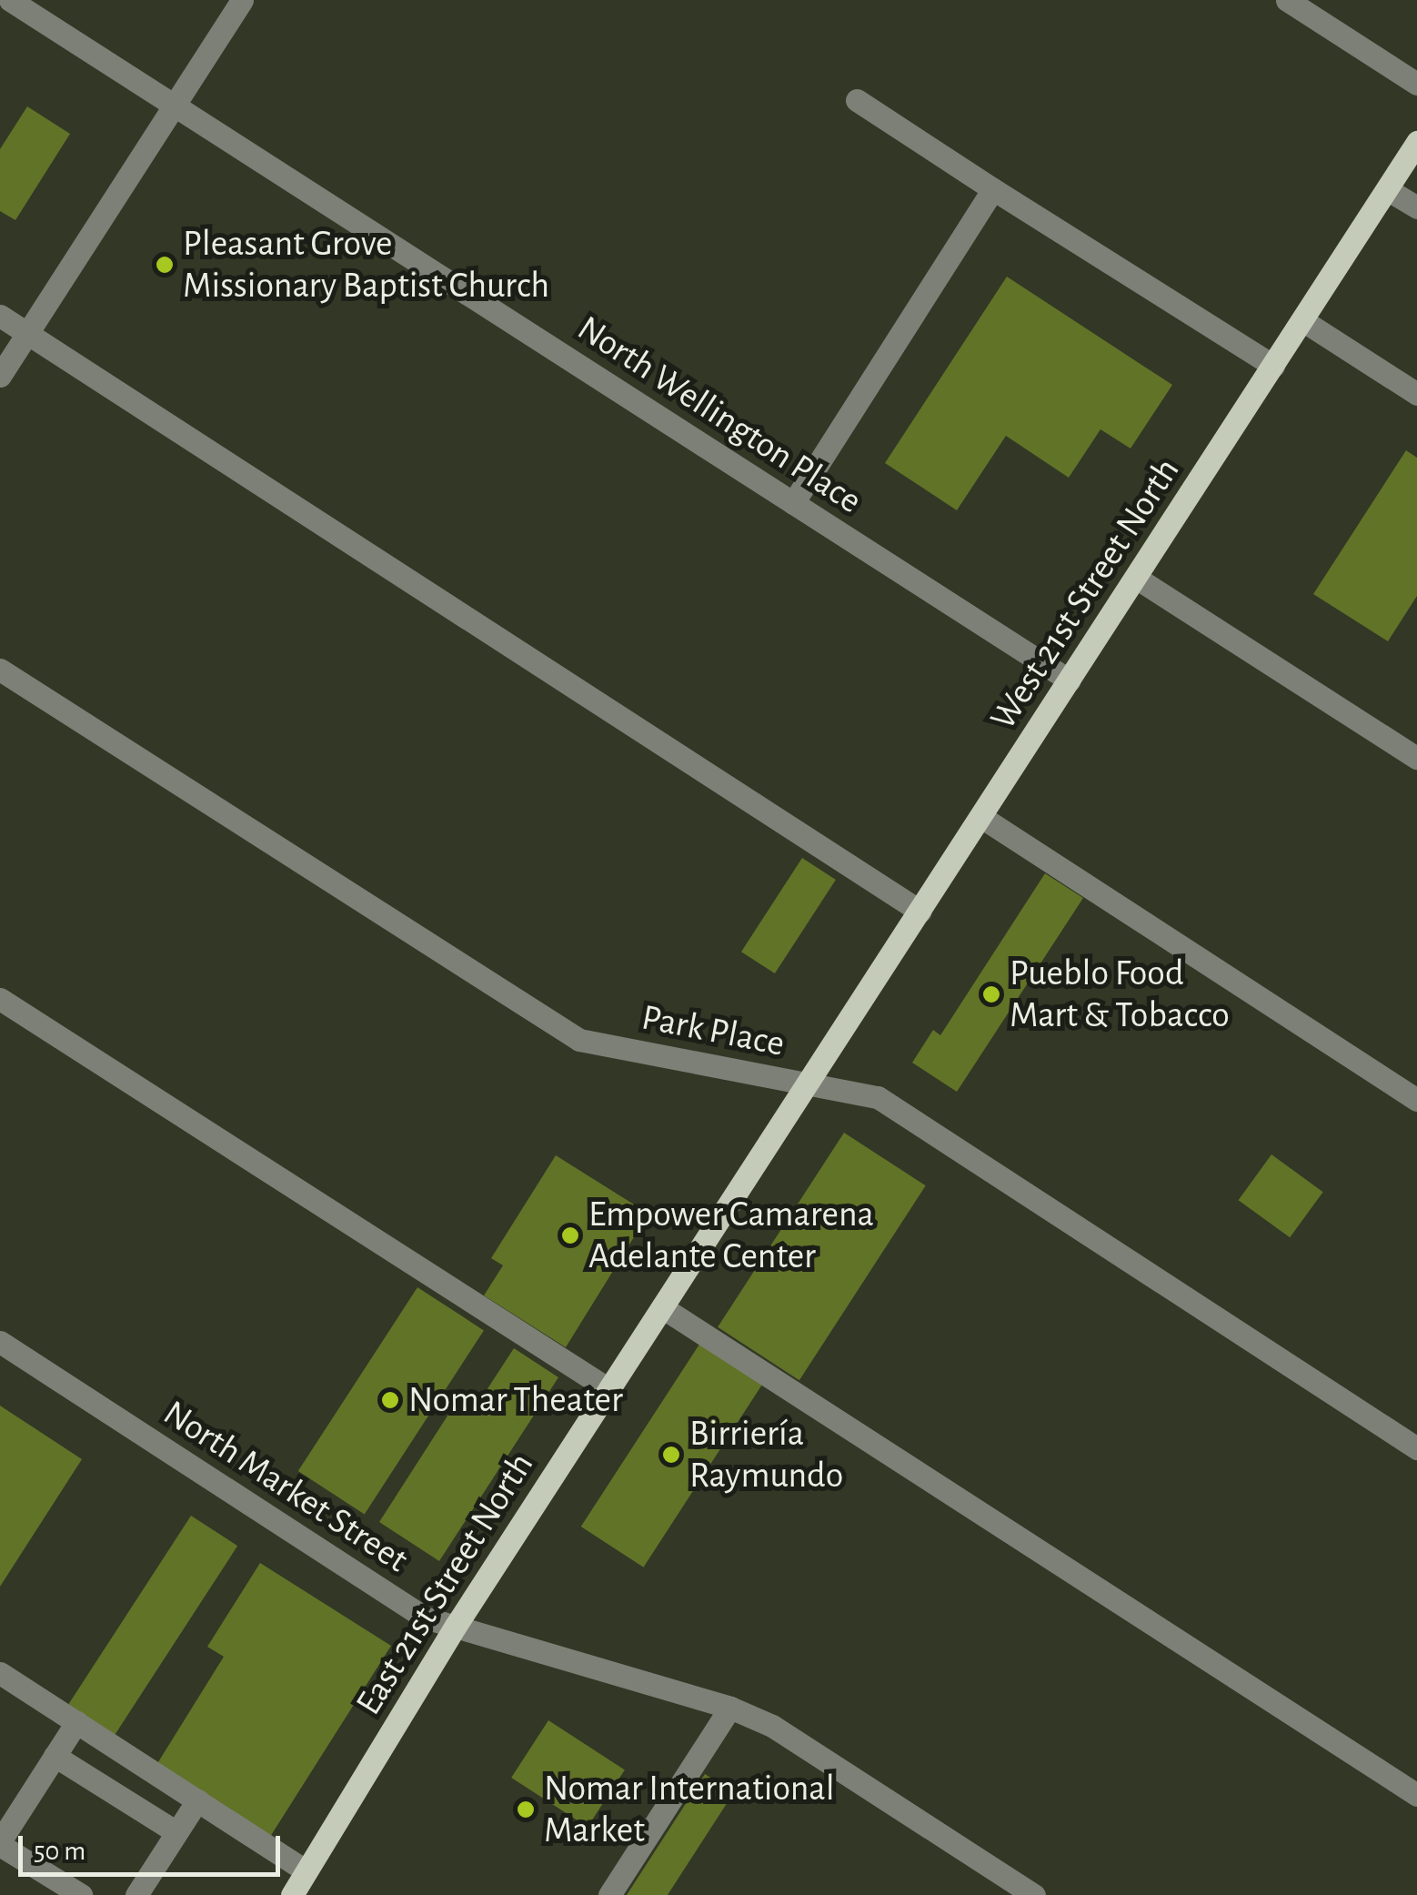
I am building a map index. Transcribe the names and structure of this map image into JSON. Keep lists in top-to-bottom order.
{
  "streets": {
    "main road": ["West 21st Street North", "East 21st Street North"],
    "street": ["North Wellington Place", "Park Place", "North Market Street"]
  },
  "crossings": [
    ["North Wellington Place", "West 21st Street North"],
    ["West 21st Street North", "Park Place"],
    ["West 21st Street North", "East 21st Street North"],
    ["Park Place", "East 21st Street North"],
    ["North Market Street", "East 21st Street North"]
  ],
  "places": [
    "Pleasant Grove Missionary Baptist Church",
    "Pueblo Food Mart & Tobacco",
    "Empower Camarena Adelante Center",
    "Nomar Theater",
    "Birriería Raymundo",
    "Nomar International Market"
  ],
  "scale_bar": "50 m"
}
